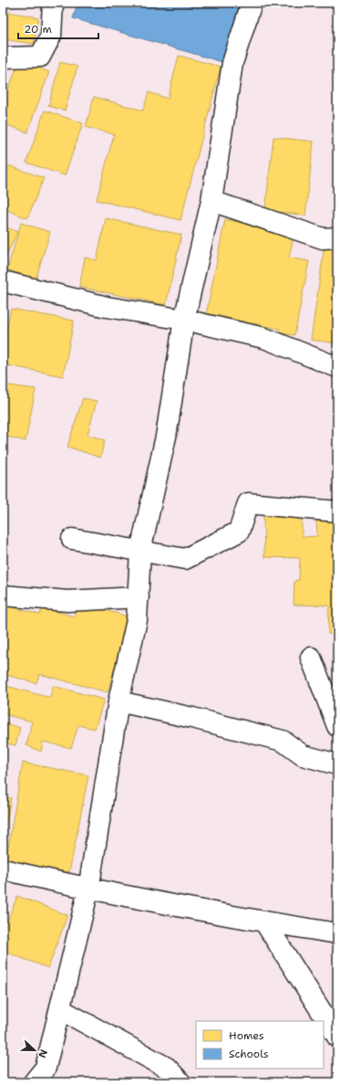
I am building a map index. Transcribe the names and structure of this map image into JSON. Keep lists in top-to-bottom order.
{
  "legend": ["Homes", "Schools"],
  "scale_bar": "20 m",
  "north": "right"
}
